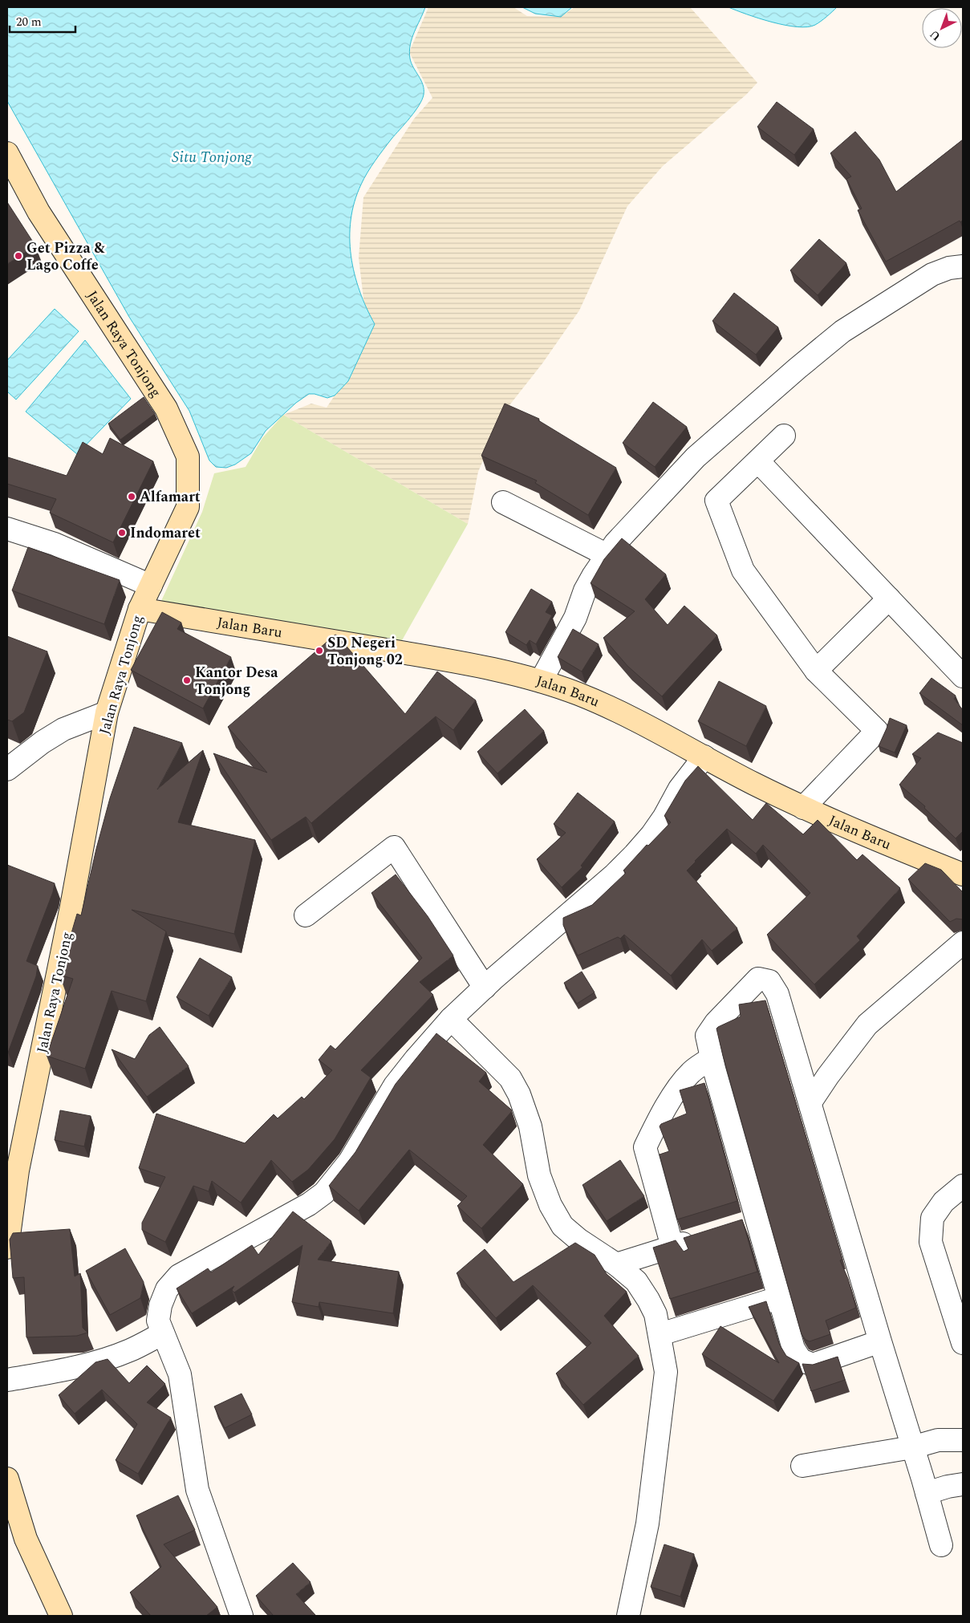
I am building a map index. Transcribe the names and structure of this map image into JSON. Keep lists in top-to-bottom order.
{
  "streets": {
    "main road": ["Jalan Raya Tonjong", "Jalan Baru"]
  },
  "crossings": [
    ["Jalan Raya Tonjong", "Jalan Baru"]
  ],
  "water": ["Situ Tonjong"],
  "places": [
    "Get Pizza & Lago Coffe",
    "Alfamart",
    "Indomaret",
    "SD Negeri Tonjong 02",
    "Kantor Desa Tonjong"
  ],
  "scale_bar": "20 m",
  "north": "bottom left"
}
